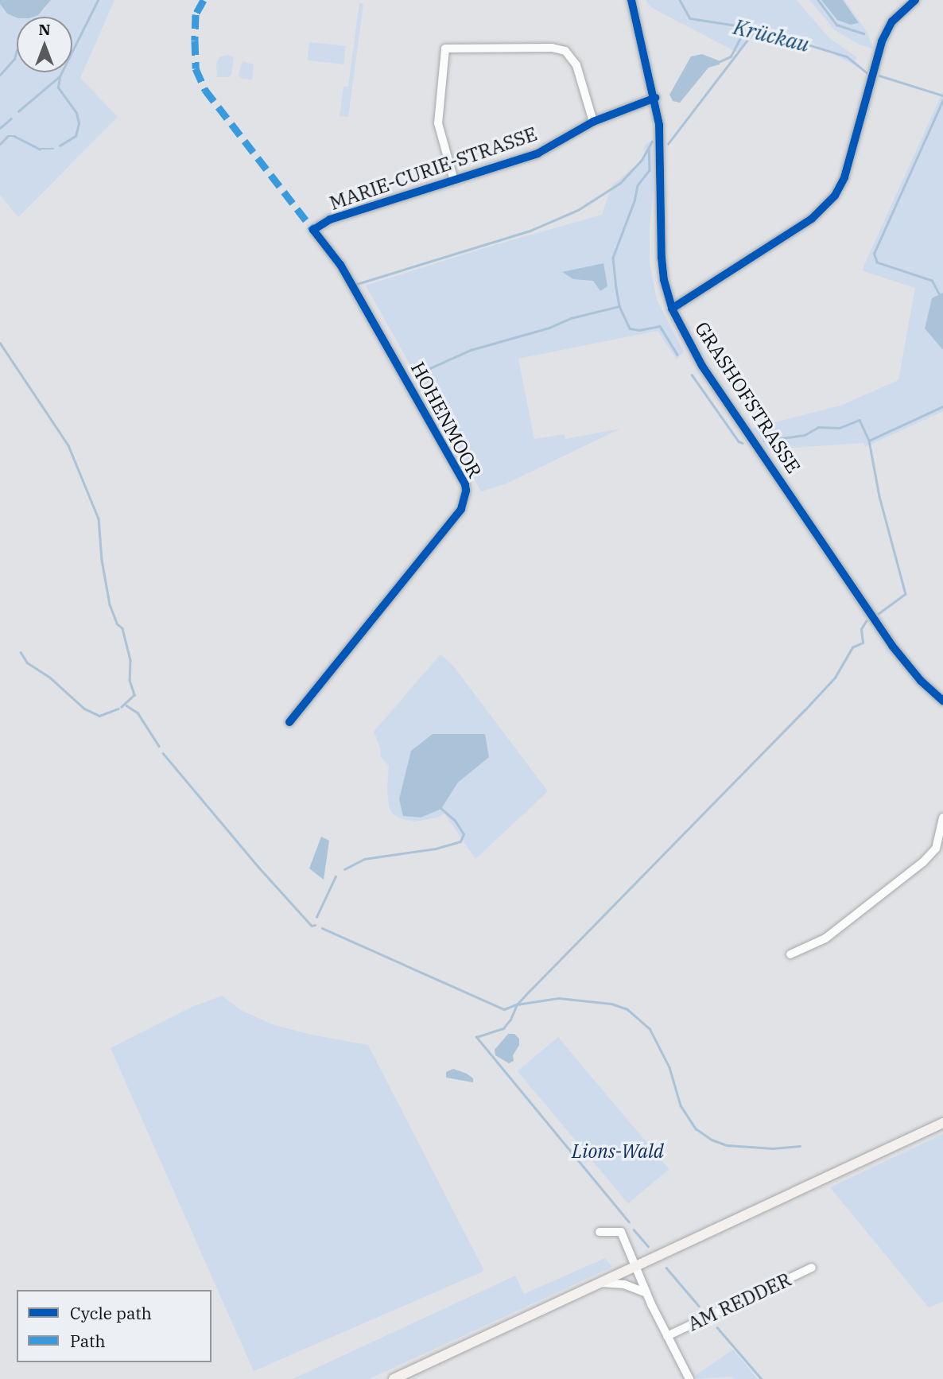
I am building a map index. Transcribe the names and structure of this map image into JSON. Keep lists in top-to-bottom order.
{
  "streets": {
    "street": [
      "MARIE-CURIE-STRASSE",
      "GRASHOFSTRASSE",
      "HOHENMOOR",
      "AM REDDER"
    ]
  },
  "crossings": [
    ["MARIE-CURIE-STRASSE", "GRASHOFSTRASSE"],
    ["MARIE-CURIE-STRASSE", "HOHENMOOR"]
  ],
  "water": ["Krückau"],
  "parks": ["Lions-Wald"],
  "legend": ["Cycle path", "Path"],
  "north": "top"
}
